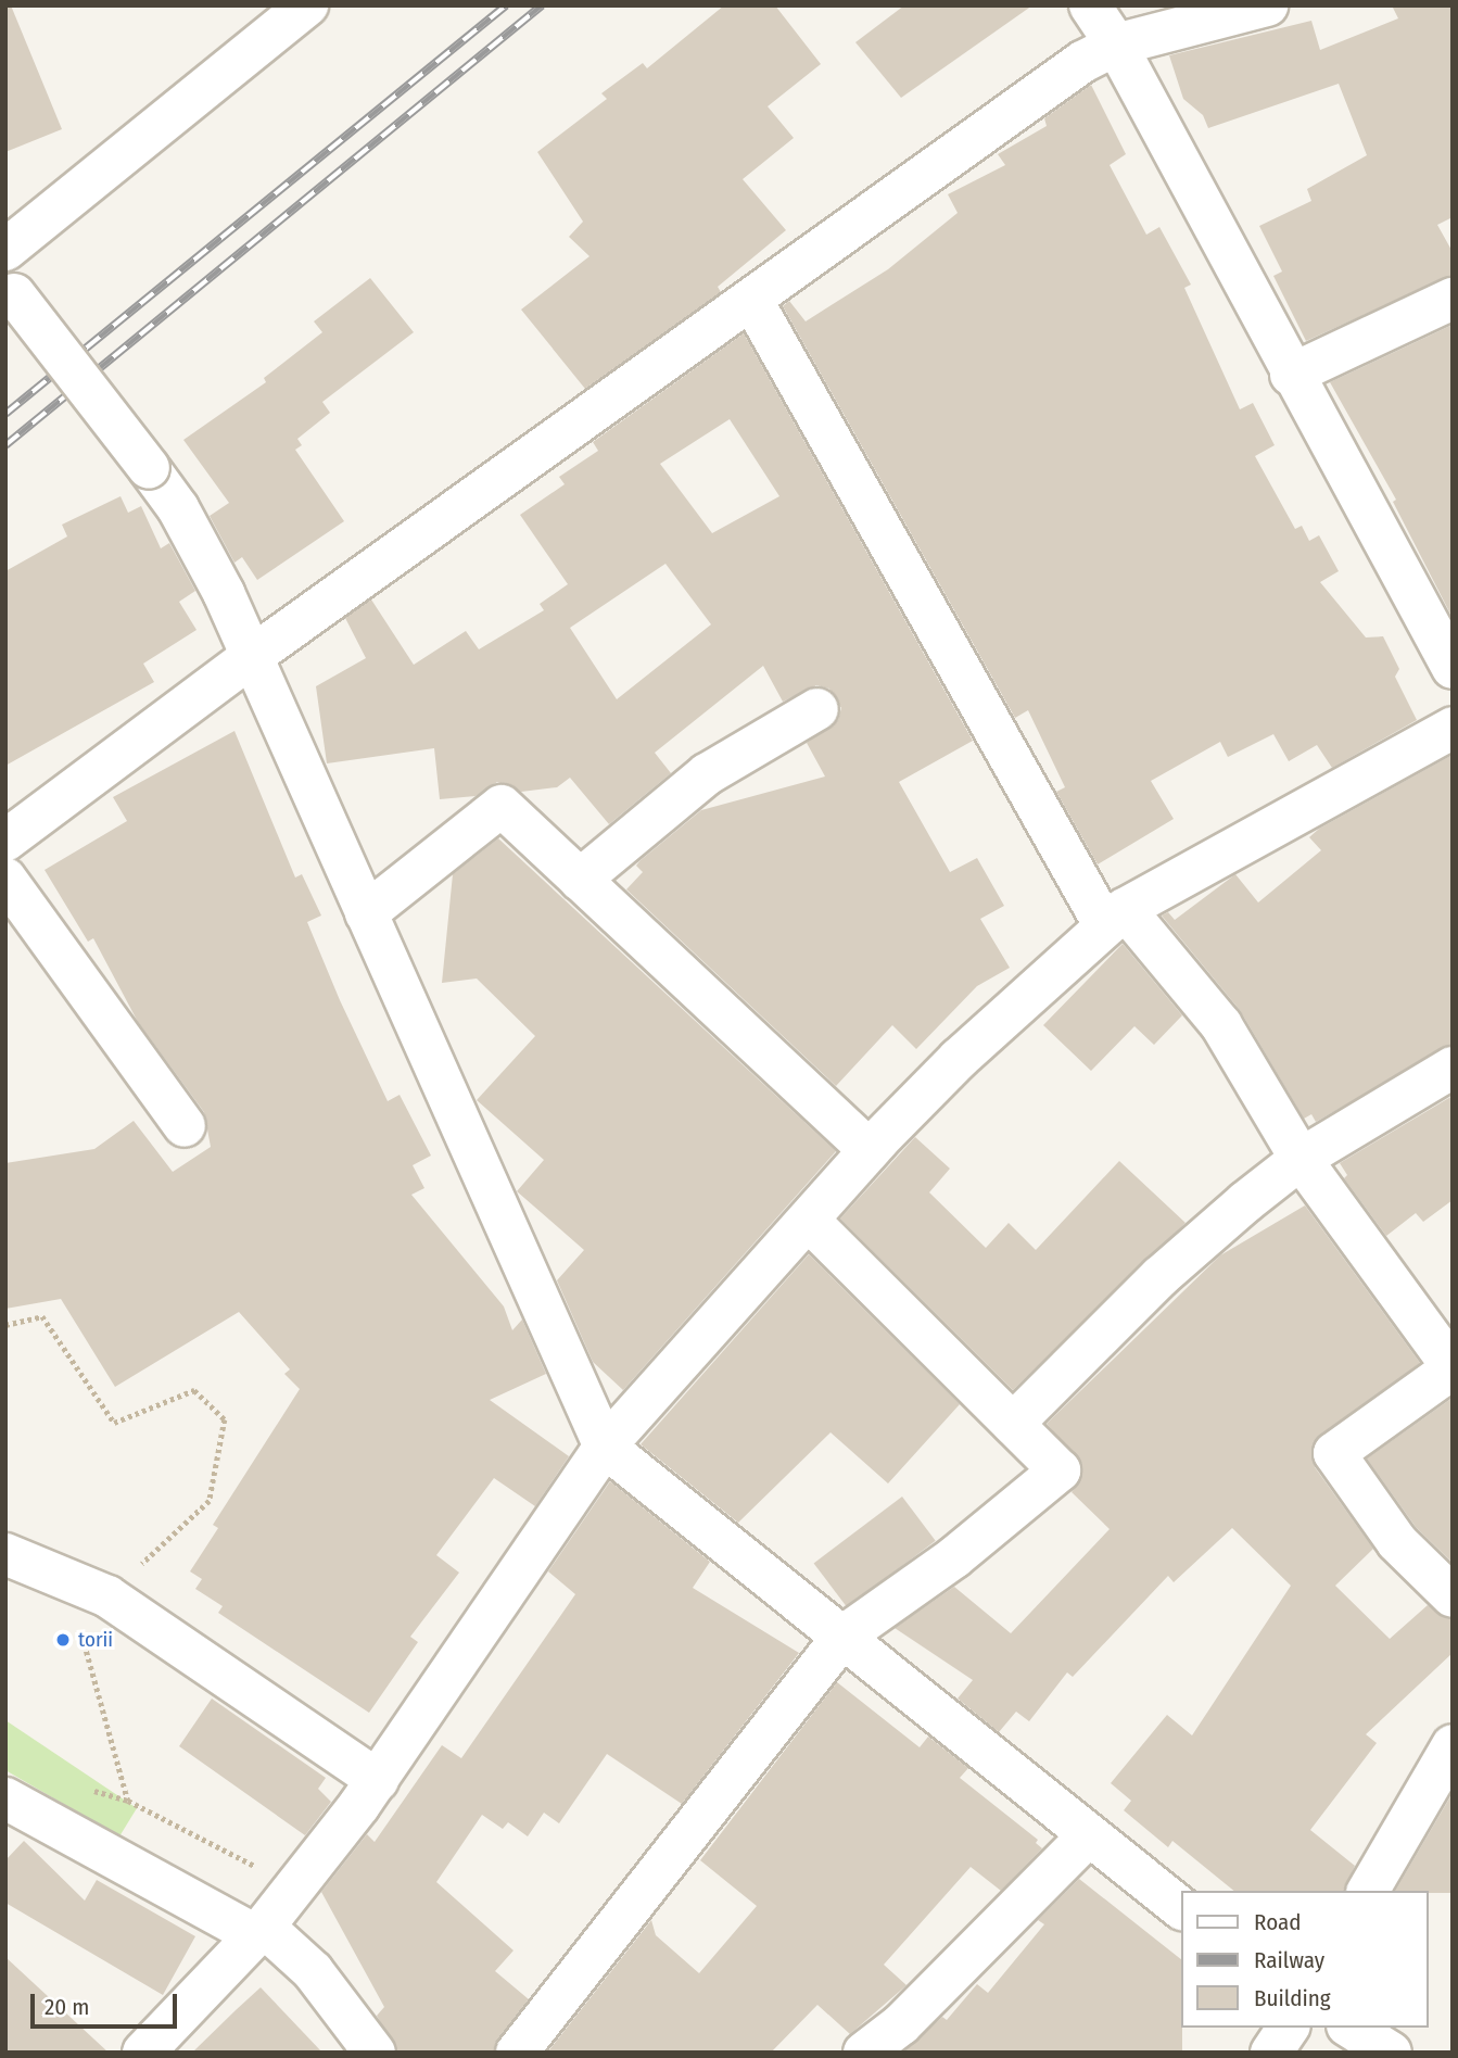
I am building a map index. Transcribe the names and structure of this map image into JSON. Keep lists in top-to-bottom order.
{
  "places": ["torii"],
  "legend": ["Road", "Railway", "Building"],
  "scale_bar": "20 m"
}
